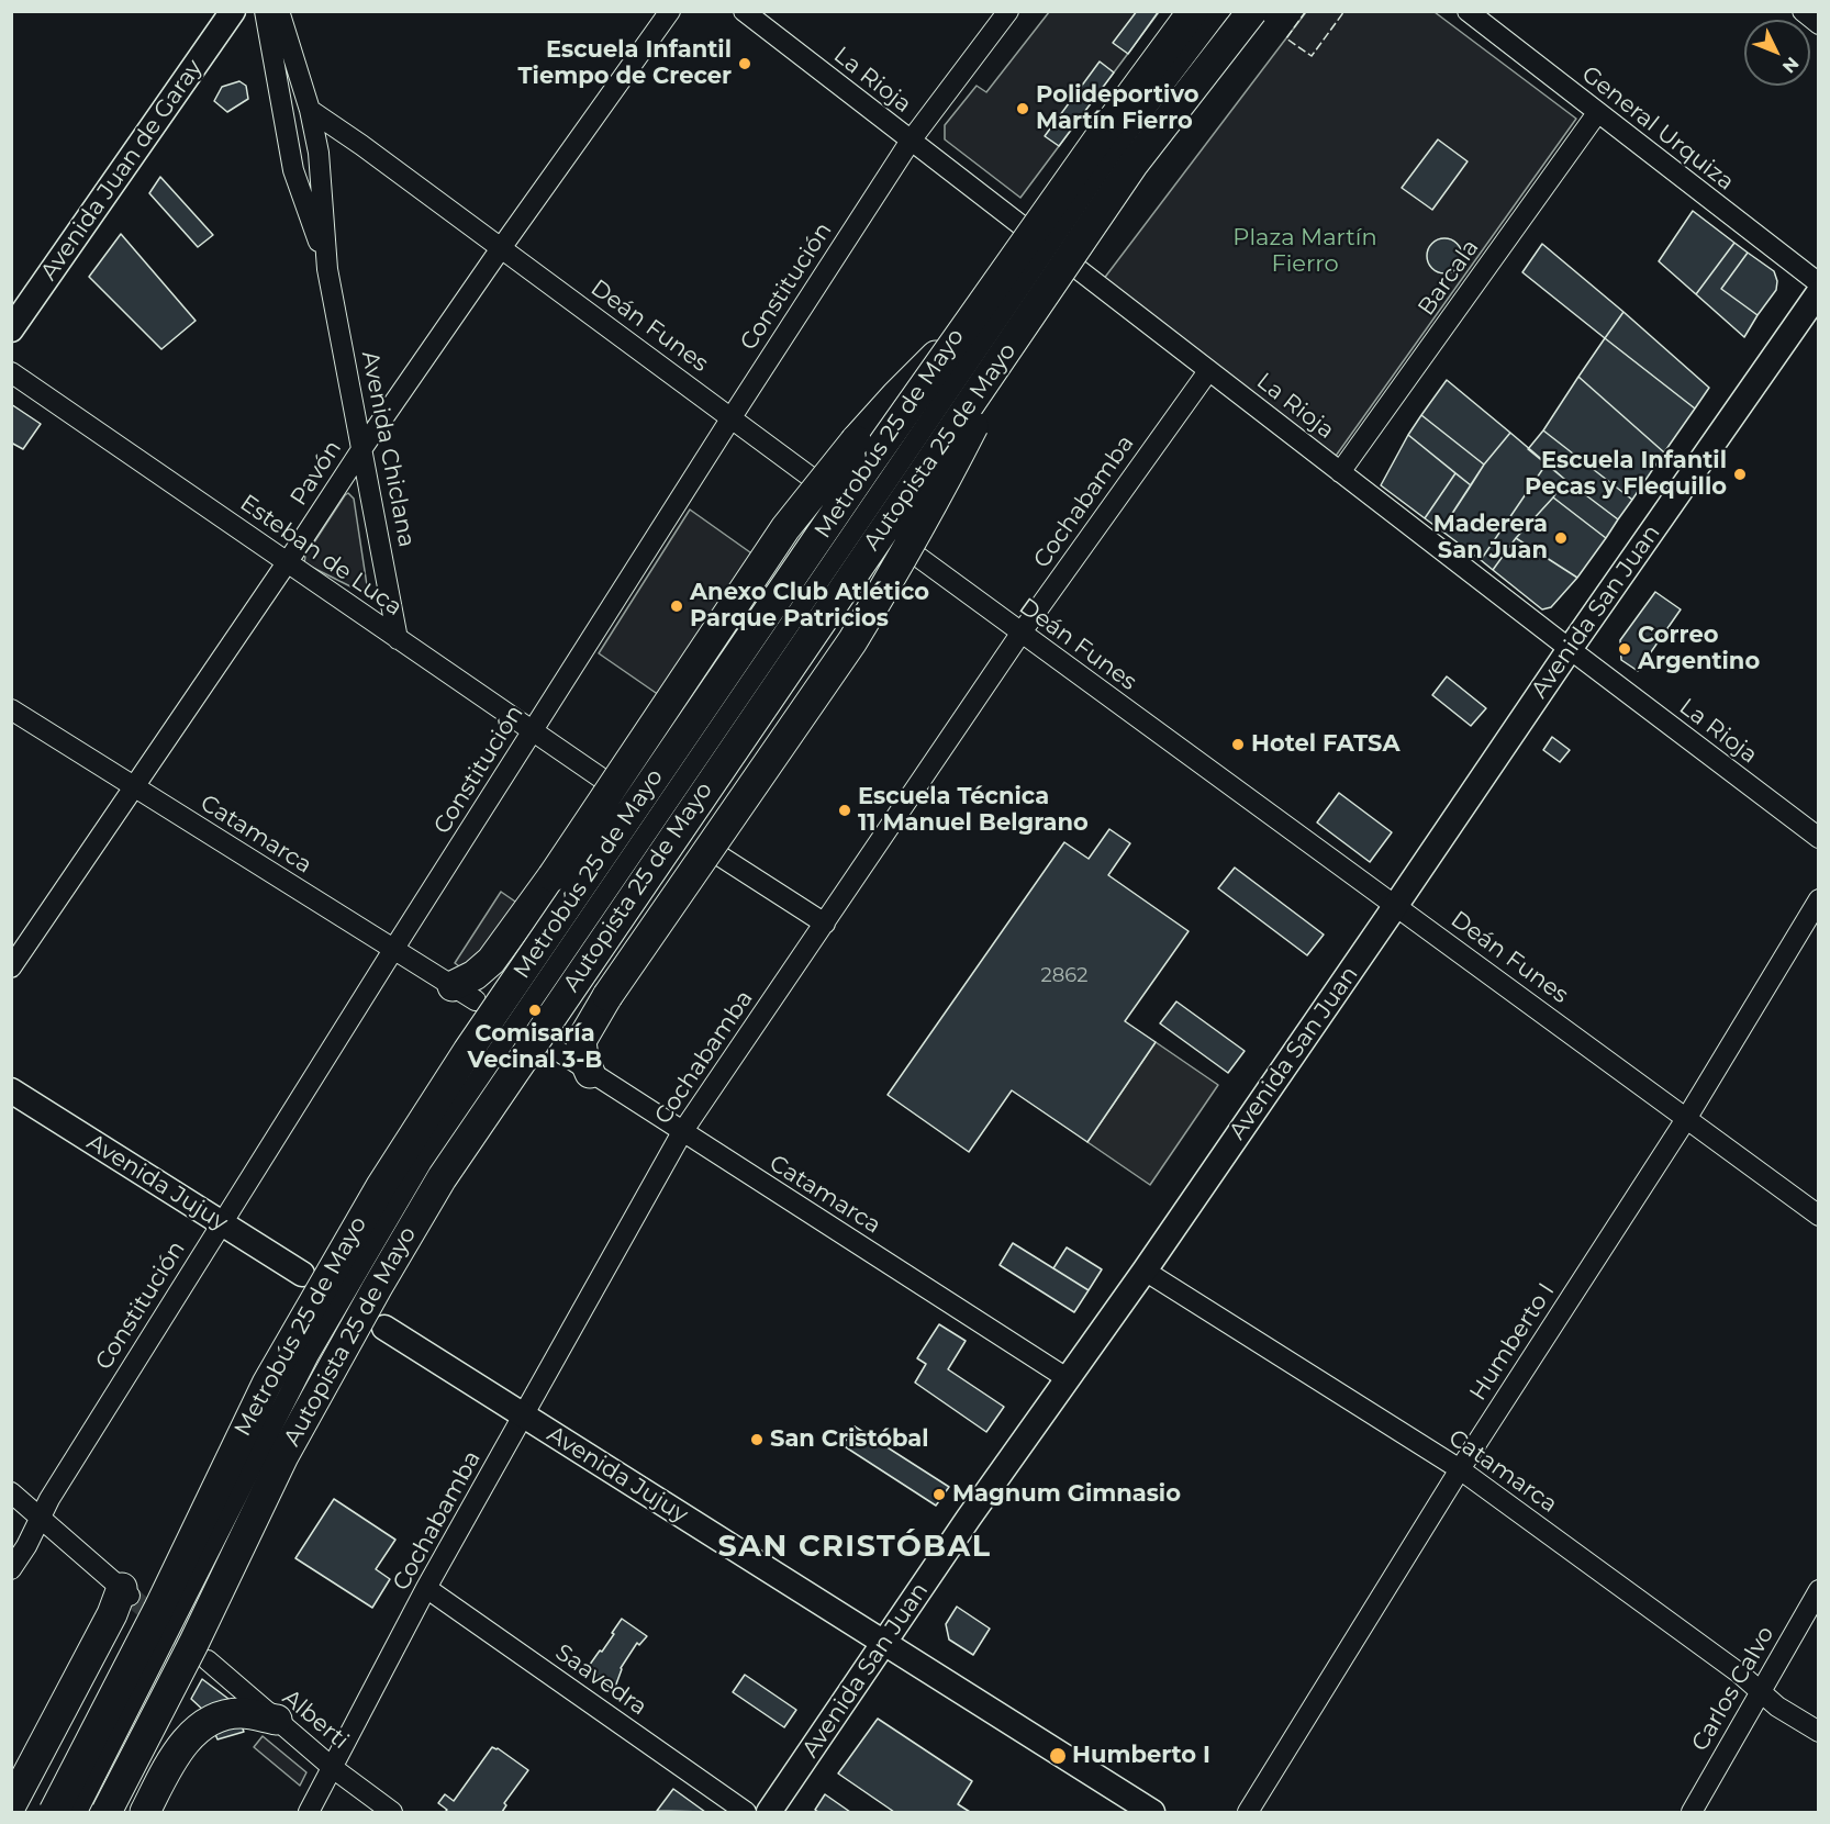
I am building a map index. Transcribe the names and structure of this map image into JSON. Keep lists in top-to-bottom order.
{
  "streets": {
    "highway": ["Autopista 25 de Mayo"],
    "main road": ["Avenida Juan de Garay", "Avenida San Juan", "Avenida Jujuy"],
    "street": [
      "La Rioja",
      "General Urquiza",
      "Barcala",
      "Constitución",
      "Deán Funes",
      "Metrobús 25 de Mayo",
      "Avenida Chiclana",
      "Pavón",
      "Cochabamba",
      "Esteban de Luca",
      "Catamarca",
      "Humberto I",
      "Saavedra",
      "Carlos Calvo",
      "Alberti"
    ]
  },
  "crossings": [
    ["La Rioja", "Barcala"],
    ["La Rioja", "Constitución"],
    ["La Rioja", "Cochabamba"],
    ["La Rioja", "Avenida San Juan"],
    ["General Urquiza", "Barcala"],
    ["Constitución", "Deán Funes"],
    ["Constitución", "Esteban de Luca"],
    ["Constitución", "Catamarca"],
    ["Constitución", "Avenida Jujuy"],
    ["Deán Funes", "Avenida Chiclana"],
    ["Deán Funes", "Pavón"],
    ["Deán Funes", "Cochabamba"],
    ["Deán Funes", "Avenida San Juan"],
    ["Deán Funes", "Humberto I"],
    ["Avenida Chiclana", "Pavón"],
    ["Avenida Chiclana", "Esteban de Luca"],
    ["Pavón", "Esteban de Luca"],
    ["Pavón", "Catamarca"],
    ["Cochabamba", "Catamarca"],
    ["Cochabamba", "Avenida Jujuy"],
    ["Cochabamba", "Saavedra"],
    ["Cochabamba", "Alberti"],
    ["Avenida San Juan", "Catamarca"],
    ["Avenida San Juan", "Avenida Jujuy"],
    ["Catamarca", "Humberto I"],
    ["Catamarca", "Carlos Calvo"]
  ],
  "districts": ["SAN CRISTÓBAL"],
  "parks": ["Plaza Martín Fierro"],
  "places": [
    "Escuela Infantil Tiempo de Crecer",
    "Polideportivo Martín Fierro",
    "Escuela Infantil Pecas y Flequillo",
    "Maderera San Juan",
    "Anexo Club Atlético Parque Patricios",
    "Correo Argentino",
    "Hotel FATSA",
    "Escuela Técnica 11 Manuel Belgrano",
    "Comisaría Vecinal 3-B",
    "San Cristóbal",
    "Magnum Gimnasio",
    "Humberto I"
  ],
  "house_numbers": ["2862"],
  "north": "bottom right"
}
